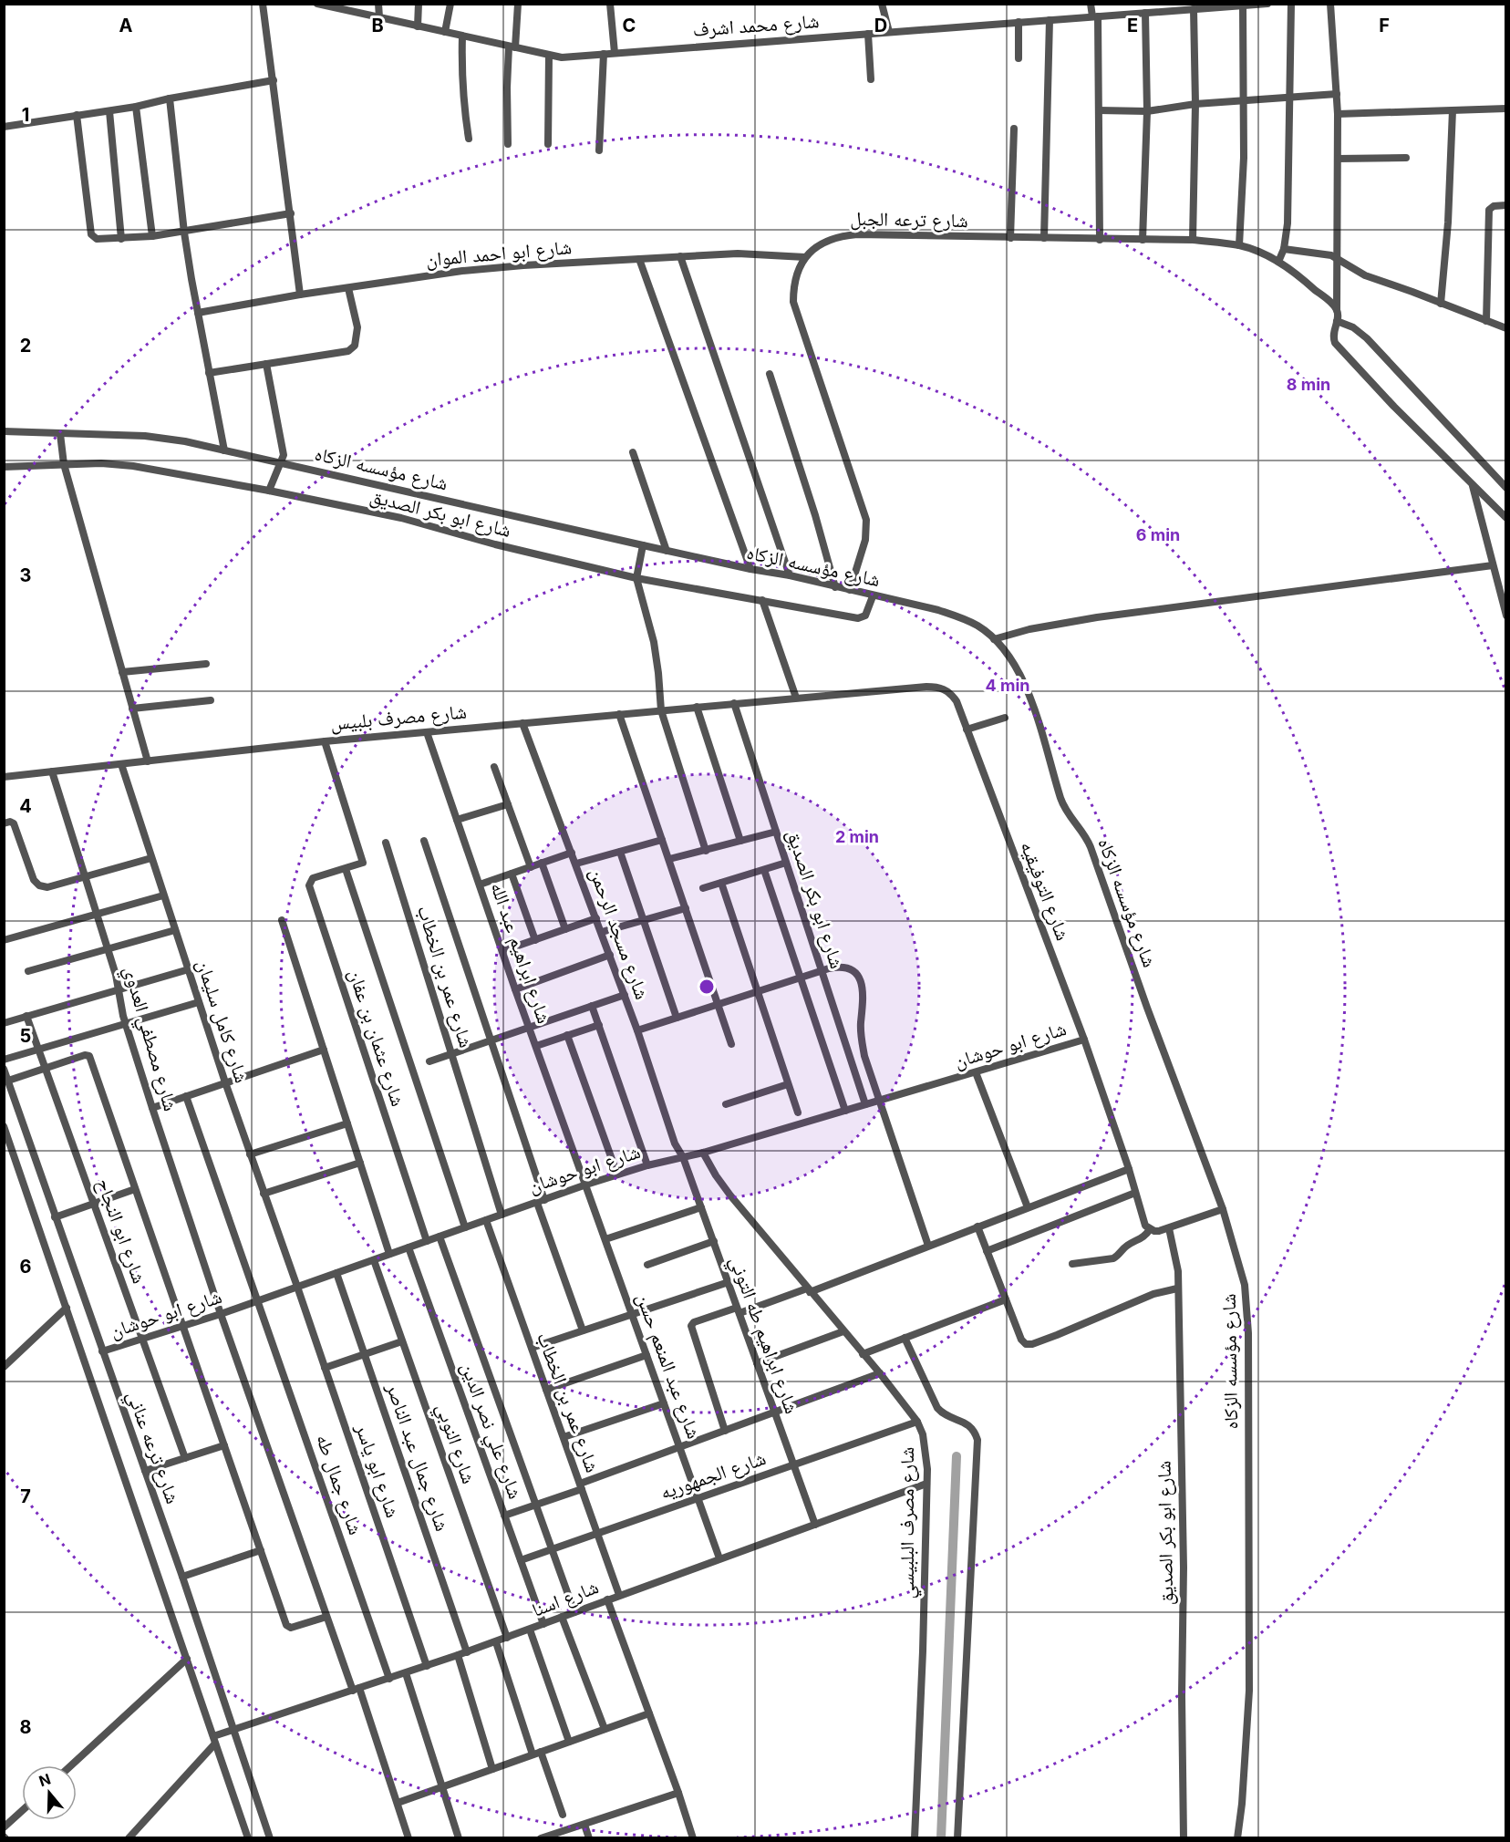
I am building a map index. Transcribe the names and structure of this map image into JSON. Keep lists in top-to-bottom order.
{
  "streets": {
    "street": [
      "شارع محمد اشرف",
      "شارع ترعه الجبل",
      "شارع ابو احمد الموان",
      "شارع مؤسسه الزكاه",
      "شارع ابو بكر الصديق",
      "شارع مصرف بلبيس",
      "شارع التوفيقيه",
      "شارع مسجد الرحمن",
      "شارع ابراهيم عبد الله",
      "شارع عمر بن الخطاب",
      "شارع كامل سليمان",
      "شارع عثمان بن عفان",
      "شارع مصطفي العدوي",
      "شارع ابو حوشان",
      "شارع ابو النجاح",
      "شارع ابراهيم طه التوني",
      "شارع عبد المنعم حسن",
      "شارع علي نصر الدين",
      "شارع النوبي",
      "شارع ترعه عناني",
      "شارع جمال عبد الناصر",
      "شارع ابو ياسر",
      "شارع الجمهوريه",
      "شارع جمال طه",
      "شارع مصرف البلبيسي",
      "شارع اسنا"
    ]
  },
  "crossings": [
    ["شارع ترعه الجبل", "شارع ابو احمد الموان"],
    ["شارع ترعه الجبل", "شارع مؤسسه الزكاه"],
    ["شارع مؤسسه الزكاه", "شارع ابو بكر الصديق"],
    ["شارع ابو بكر الصديق", "شارع مصرف بلبيس"],
    ["شارع ابو بكر الصديق", "شارع ابو حوشان"],
    ["شارع مصرف بلبيس", "شارع التوفيقيه"],
    ["شارع مصرف بلبيس", "شارع مسجد الرحمن"],
    ["شارع مصرف بلبيس", "شارع ابراهيم عبد الله"],
    ["شارع مصرف بلبيس", "شارع كامل سليمان"],
    ["شارع مصرف بلبيس", "شارع مصطفي العدوي"],
    ["شارع التوفيقيه", "شارع ابو حوشان"],
    ["شارع مسجد الرحمن", "شارع ابو حوشان"],
    ["شارع مسجد الرحمن", "شارع ابراهيم طه التوني"],
    ["شارع ابراهيم عبد الله", "شارع ابو حوشان"],
    ["شارع ابراهيم عبد الله", "شارع عبد المنعم حسن"],
    ["شارع عمر بن الخطاب", "شارع ابو حوشان"],
    ["شارع عمر بن الخطاب", "شارع الجمهوريه"],
    ["شارع عمر بن الخطاب", "شارع اسنا"],
    ["شارع كامل سليمان", "شارع ابو حوشان"],
    ["شارع كامل سليمان", "شارع ابو ياسر"],
    ["شارع عثمان بن عفان", "شارع ابو حوشان"],
    ["شارع مصطفي العدوي", "شارع ابو حوشان"],
    ["شارع مصطفي العدوي", "شارع اسنا"],
    ["شارع ابو حوشان", "شارع ابو النجاح"],
    ["شارع ابو حوشان", "شارع ابراهيم طه التوني"],
    ["شارع ابو حوشان", "شارع عبد المنعم حسن"],
    ["شارع ابو حوشان", "شارع علي نصر الدين"],
    ["شارع ابو حوشان", "شارع النوبي"],
    ["شارع ابو حوشان", "شارع ترعه عناني"],
    ["شارع ابو حوشان", "شارع جمال عبد الناصر"],
    ["شارع ابو حوشان", "شارع ابو ياسر"],
    ["شارع ابو حوشان", "شارع جمال طه"],
    ["شارع ابو حوشان", "شارع مصرف البلبيسي"],
    ["شارع ابراهيم طه التوني", "شارع الجمهوريه"],
    ["شارع ابراهيم طه التوني", "شارع اسنا"],
    ["شارع عبد المنعم حسن", "شارع الجمهوريه"],
    ["شارع عبد المنعم حسن", "شارع اسنا"],
    ["شارع علي نصر الدين", "شارع الجمهوريه"],
    ["شارع علي نصر الدين", "شارع اسنا"],
    ["شارع النوبي", "شارع اسنا"],
    ["شارع ترعه عناني", "شارع اسنا"],
    ["شارع جمال عبد الناصر", "شارع اسنا"],
    ["شارع ابو ياسر", "شارع اسنا"],
    ["شارع الجمهوريه", "شارع مصرف البلبيسي"],
    ["شارع جمال طه", "شارع اسنا"],
    ["شارع مصرف البلبيسي", "شارع اسنا"]
  ],
  "north": "top",
  "grid": {
    "columns": [
      "A",
      "B",
      "C",
      "D",
      "E",
      "F"
    ],
    "rows": [
      "1",
      "2",
      "3",
      "4",
      "5",
      "6",
      "7",
      "8"
    ]
  },
  "rings": [
    "8 min",
    "6 min",
    "4 min",
    "2 min"
  ]
}
